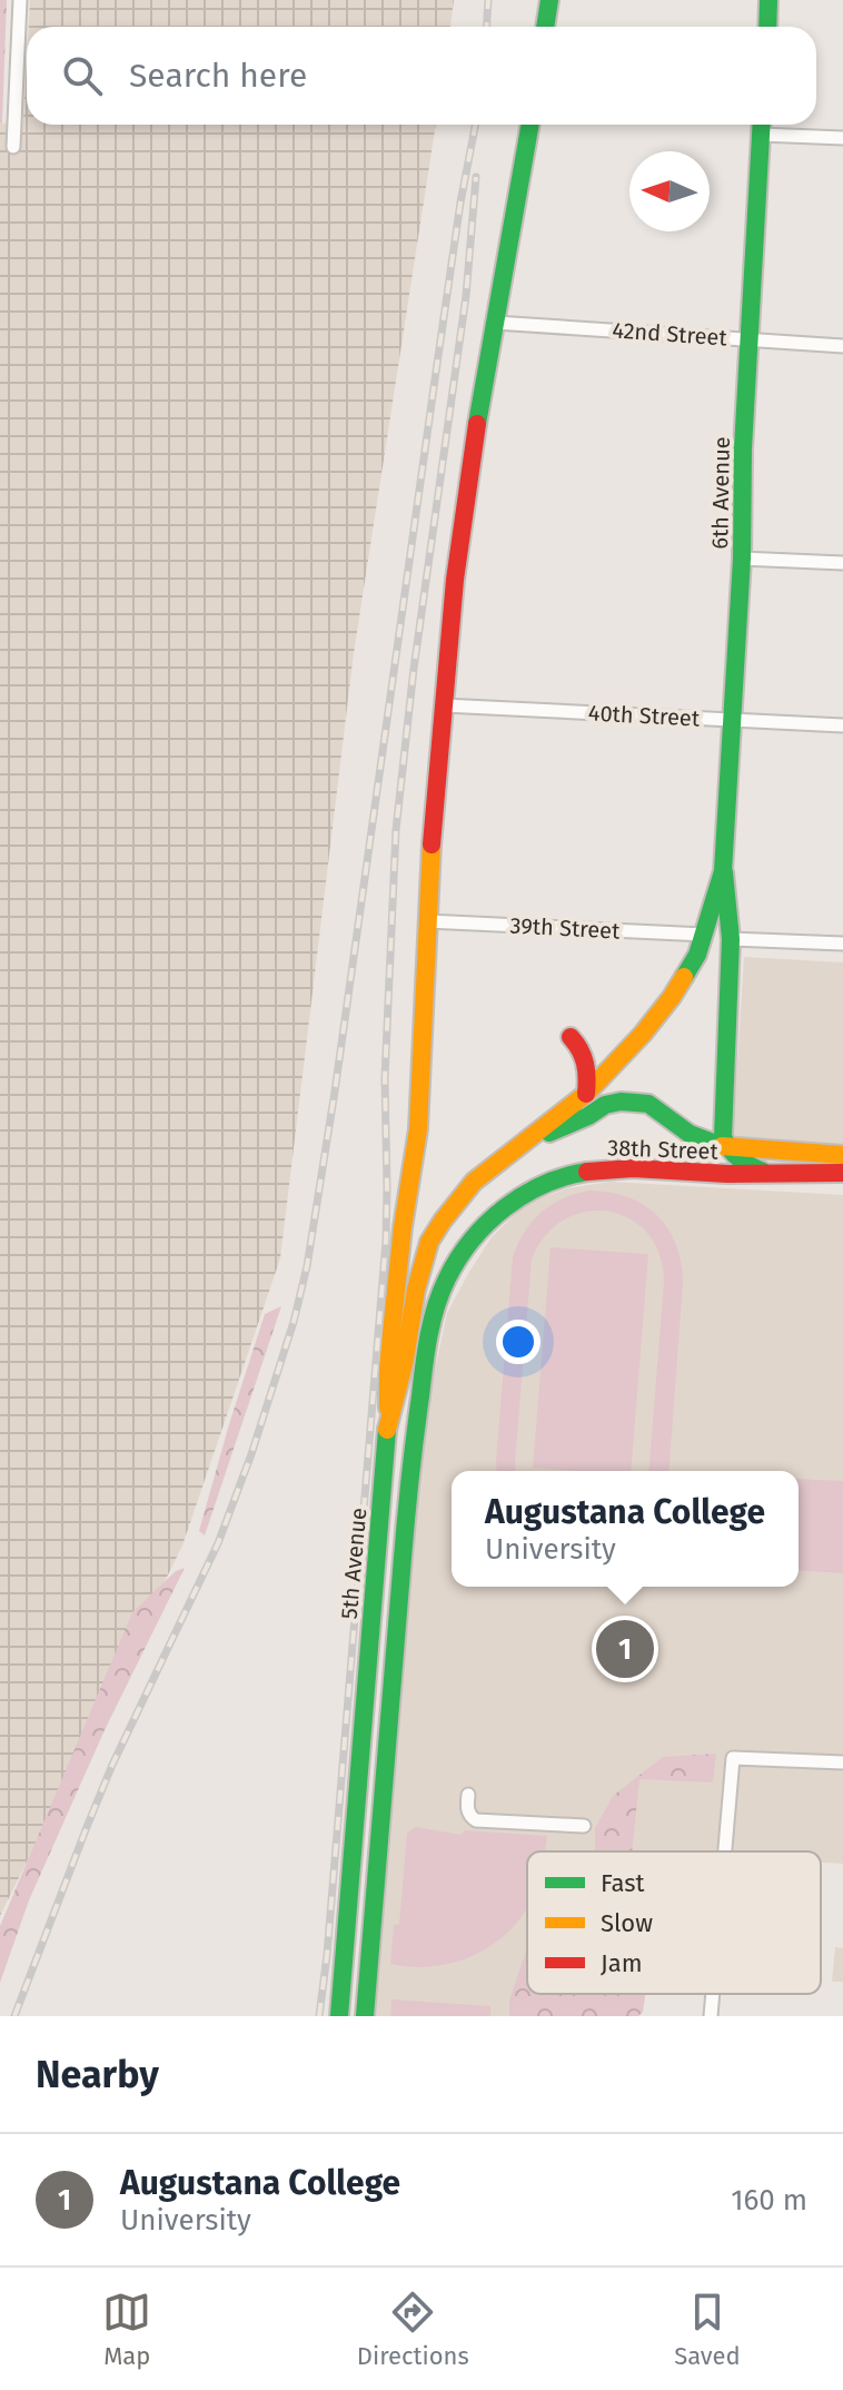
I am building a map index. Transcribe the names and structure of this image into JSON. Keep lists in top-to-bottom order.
{
  "streets": {
    "main road": ["6th Avenue", "38th Street", "5th Avenue"],
    "street": ["42nd Street", "40th Street", "39th Street"]
  },
  "crossings": [
    ["42nd Street", "6th Avenue"],
    ["6th Avenue", "40th Street"],
    ["6th Avenue", "39th Street"],
    ["6th Avenue", "38th Street"],
    ["6th Avenue", "5th Avenue"]
  ],
  "legend": ["Fast", "Slow", "Jam"],
  "north": "left",
  "page": {
    "search": "Search here",
    "popup": ["Augustana College", "University"],
    "pins": "1",
    "heading": "Nearby",
    "list": [
      {
        "mark": "1",
        "name": "Augustana College",
        "note": "University",
        "value": "160 m"
      }
    ],
    "nav": ["Map", "Directions", "Saved"]
  }
}
